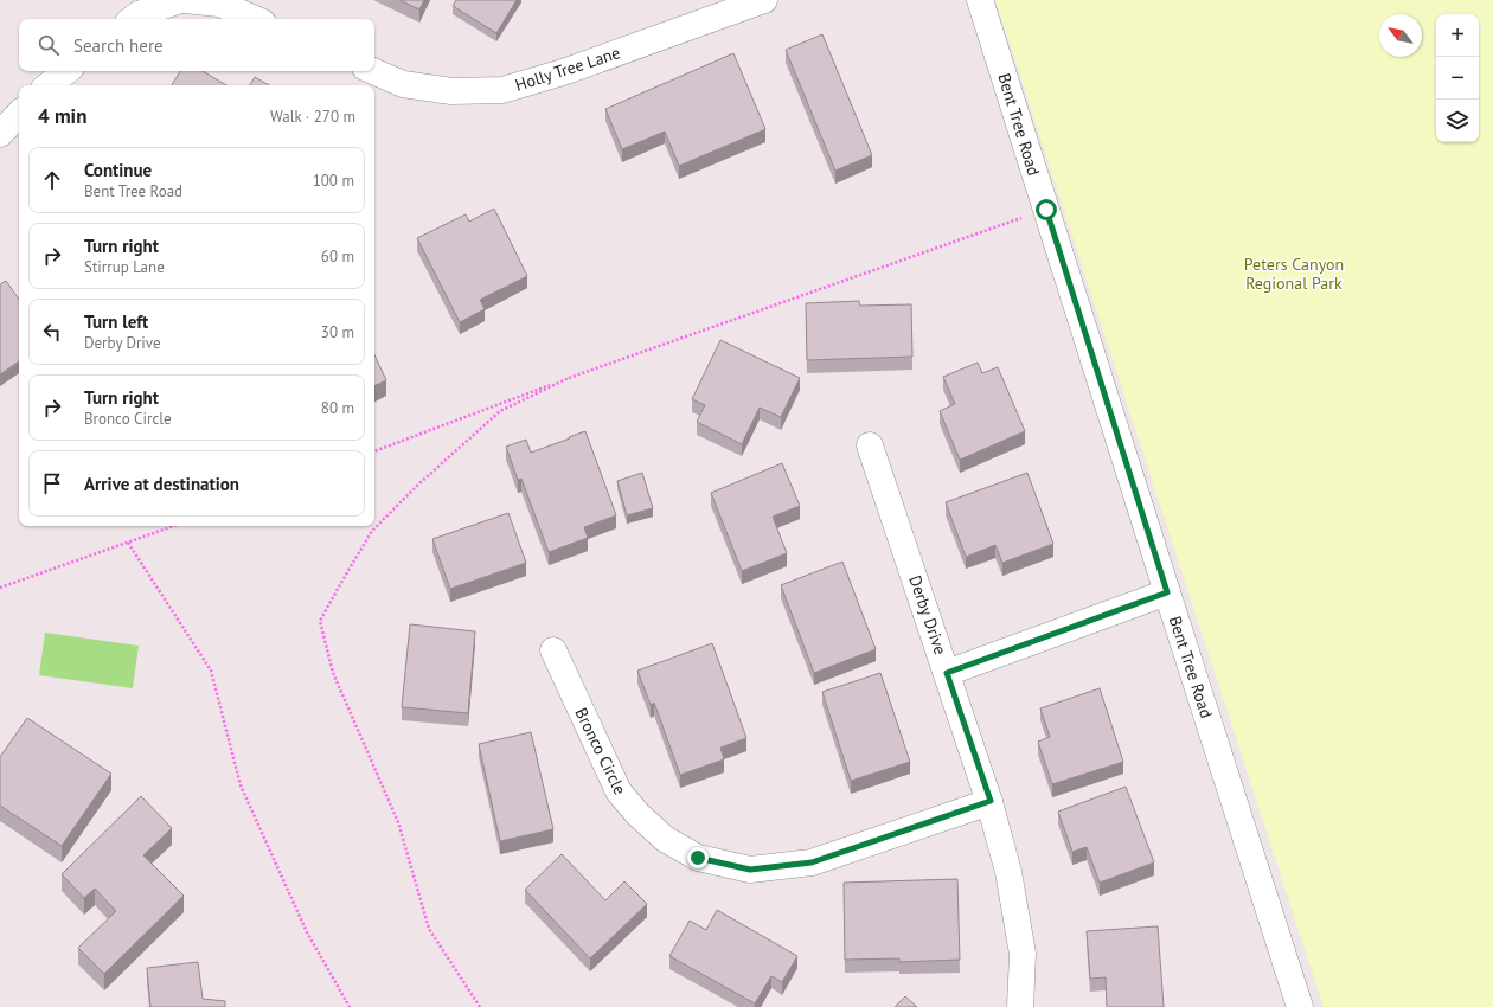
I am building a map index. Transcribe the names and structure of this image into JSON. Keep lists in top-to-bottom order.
{
  "streets": {
    "street": [
      "Holly Tree Lane",
      "Bent Tree Road",
      "Derby Drive",
      "Bronco Circle"
    ]
  },
  "crossings": [
    ["Derby Drive", "Bronco Circle"]
  ],
  "parks": ["Peters Canyon Regional Park"],
  "north": "top left",
  "page": {
    "map_buttons": ["+", "−"],
    "search": "Search here",
    "heading": ["4 min", "Walk · 270 m"],
    "list": [
      ["Continue", "Bent Tree Road", "100 m"],
      ["Turn right", "Stirrup Lane", "60 m"],
      ["Turn left", "Derby Drive", "30 m"],
      ["Turn right", "Bronco Circle", "80 m"],
      "Arrive at destination"
    ]
  }
}
